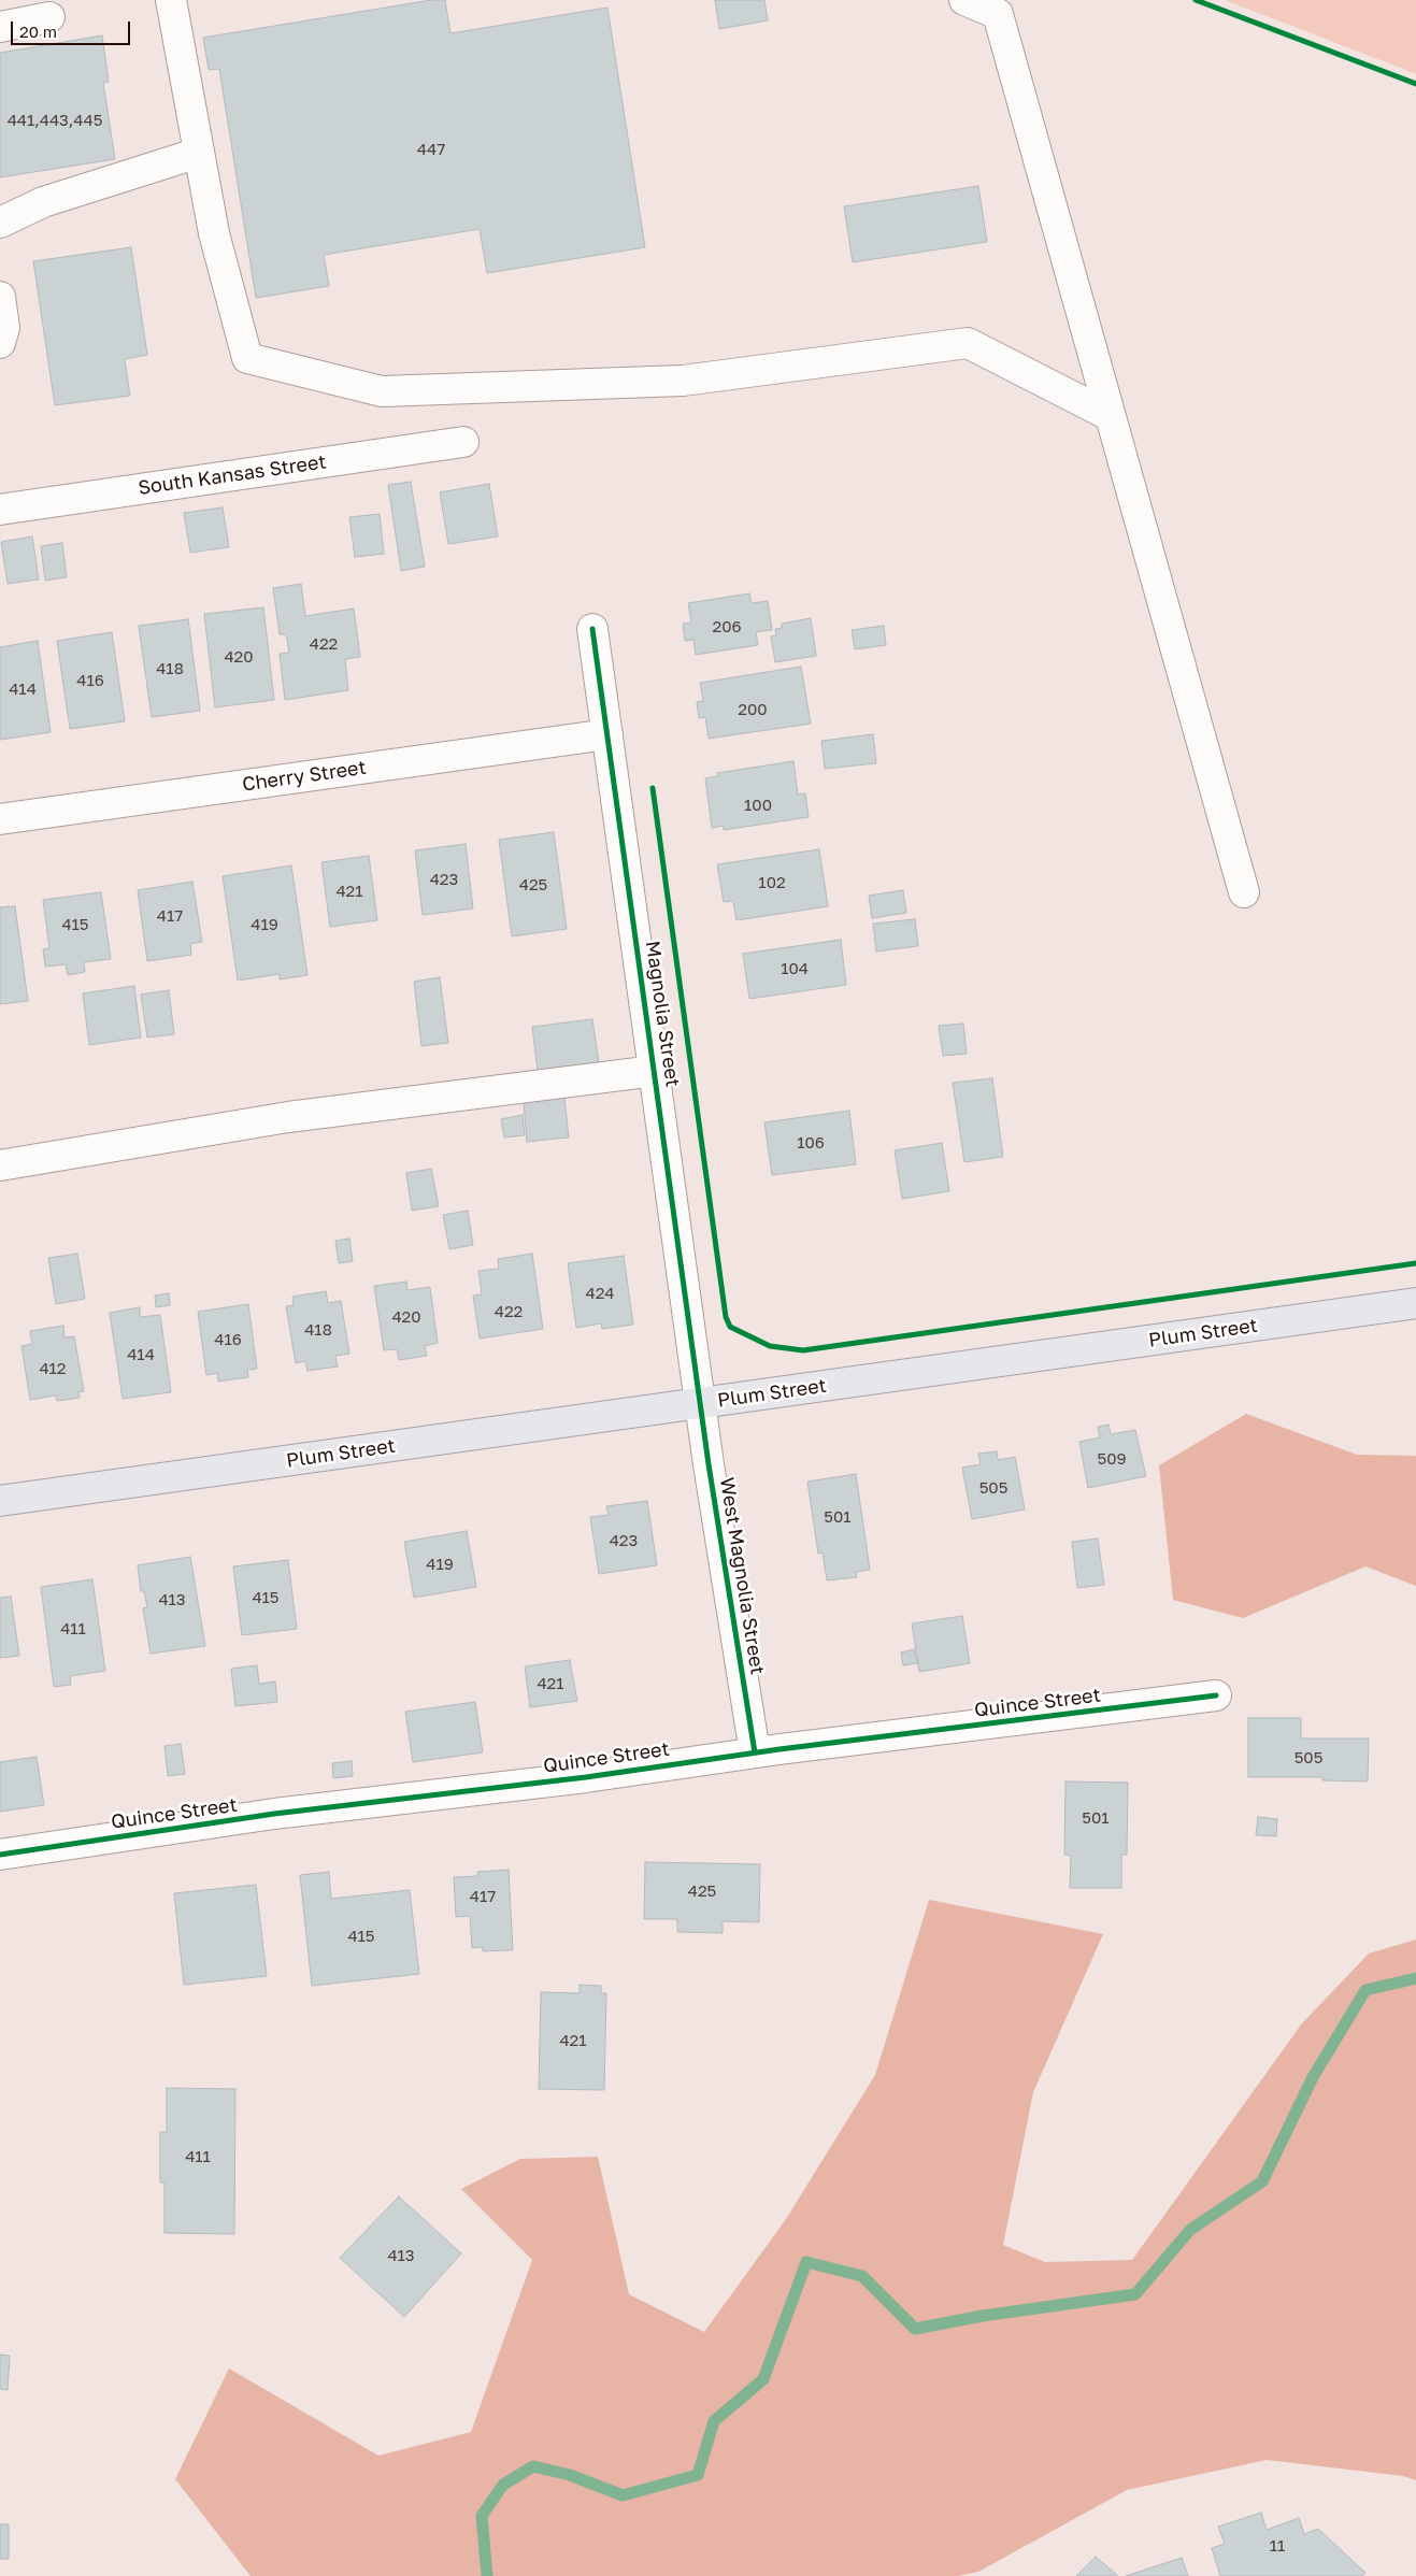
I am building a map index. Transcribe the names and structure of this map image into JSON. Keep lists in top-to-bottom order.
{
  "streets": {
    "main road": ["Plum Street"],
    "street": [
      "South Kansas Street",
      "Cherry Street",
      "Magnolia Street",
      "West Magnolia Street",
      "Quince Street"
    ]
  },
  "crossings": [
    ["Cherry Street", "Magnolia Street"],
    ["Magnolia Street", "Plum Street"],
    ["Magnolia Street", "West Magnolia Street"],
    ["Plum Street", "West Magnolia Street"],
    ["West Magnolia Street", "Quince Street"]
  ],
  "house_numbers": [
    "441,443,445",
    "447",
    "206",
    "422",
    "420",
    "418",
    "416",
    "414",
    "200",
    "100",
    "423",
    "102",
    "425",
    "421",
    "417",
    "415",
    "419",
    "104",
    "106",
    "424",
    "422",
    "420",
    "418",
    "416",
    "414",
    "412",
    "509",
    "505",
    "501",
    "423",
    "419",
    "415",
    "413",
    "411",
    "421",
    "505",
    "501",
    "425",
    "417",
    "415",
    "421",
    "411",
    "413",
    "11"
  ],
  "scale_bar": "20 m"
}
